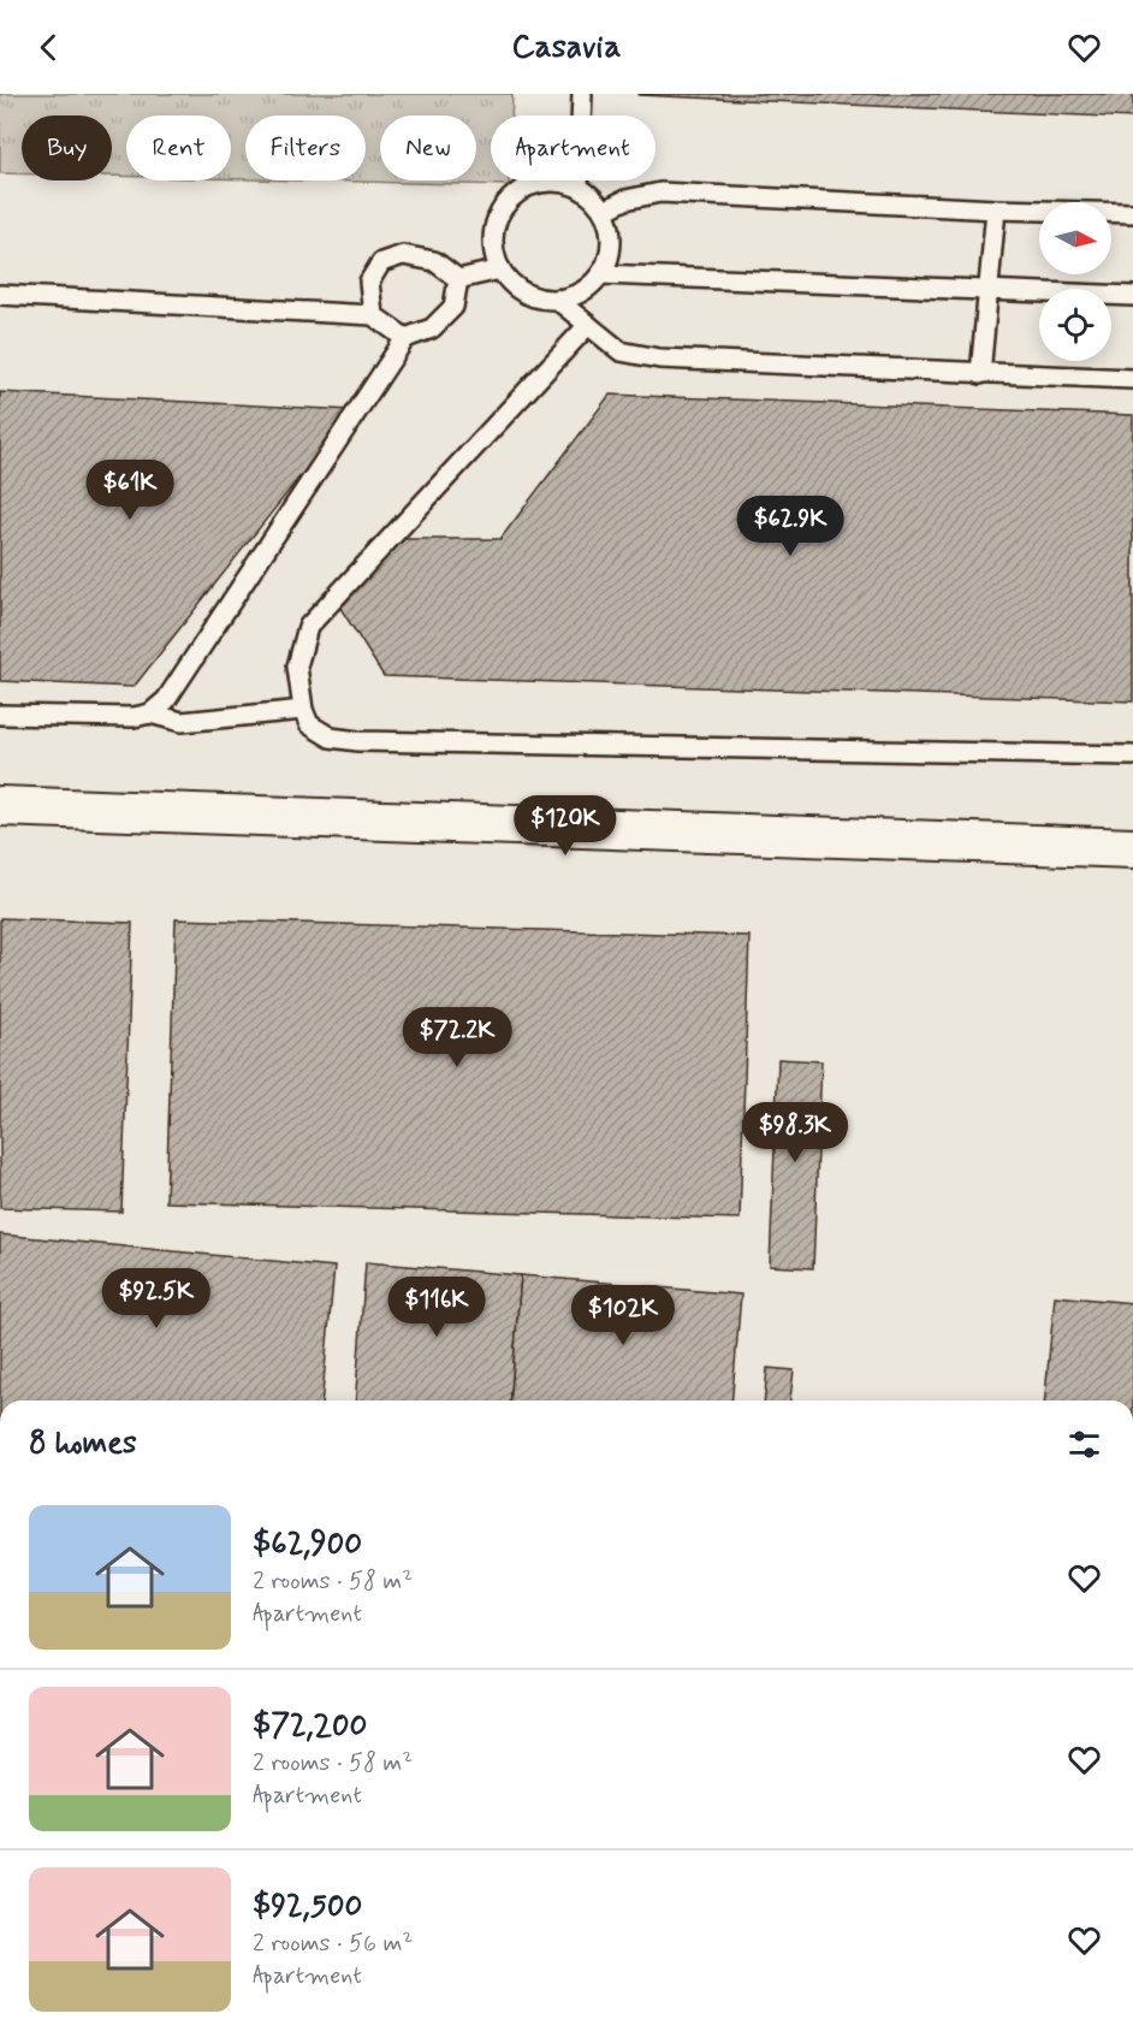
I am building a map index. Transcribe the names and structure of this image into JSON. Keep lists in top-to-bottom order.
{
  "north": "right",
  "page": {
    "header": "Casavia",
    "chip": [
      "Buy",
      "Rent",
      "Filters",
      "New",
      "Apartment"
    ],
    "price": [
      "$61K",
      "$62.9K",
      "$120K",
      "$72.2K",
      "$98.3K",
      "$92.5K",
      "$116K",
      "$102K"
    ],
    "heading": "8 homes",
    "list": [
      {
        "name": "$62,900",
        "note": "2 rooms · 58 m² · Apartment"
      },
      {
        "name": "$72,200",
        "note": "2 rooms · 58 m² · Apartment"
      },
      {
        "name": "$92,500",
        "note": "2 rooms · 56 m² · Apartment"
      }
    ]
  }
}
